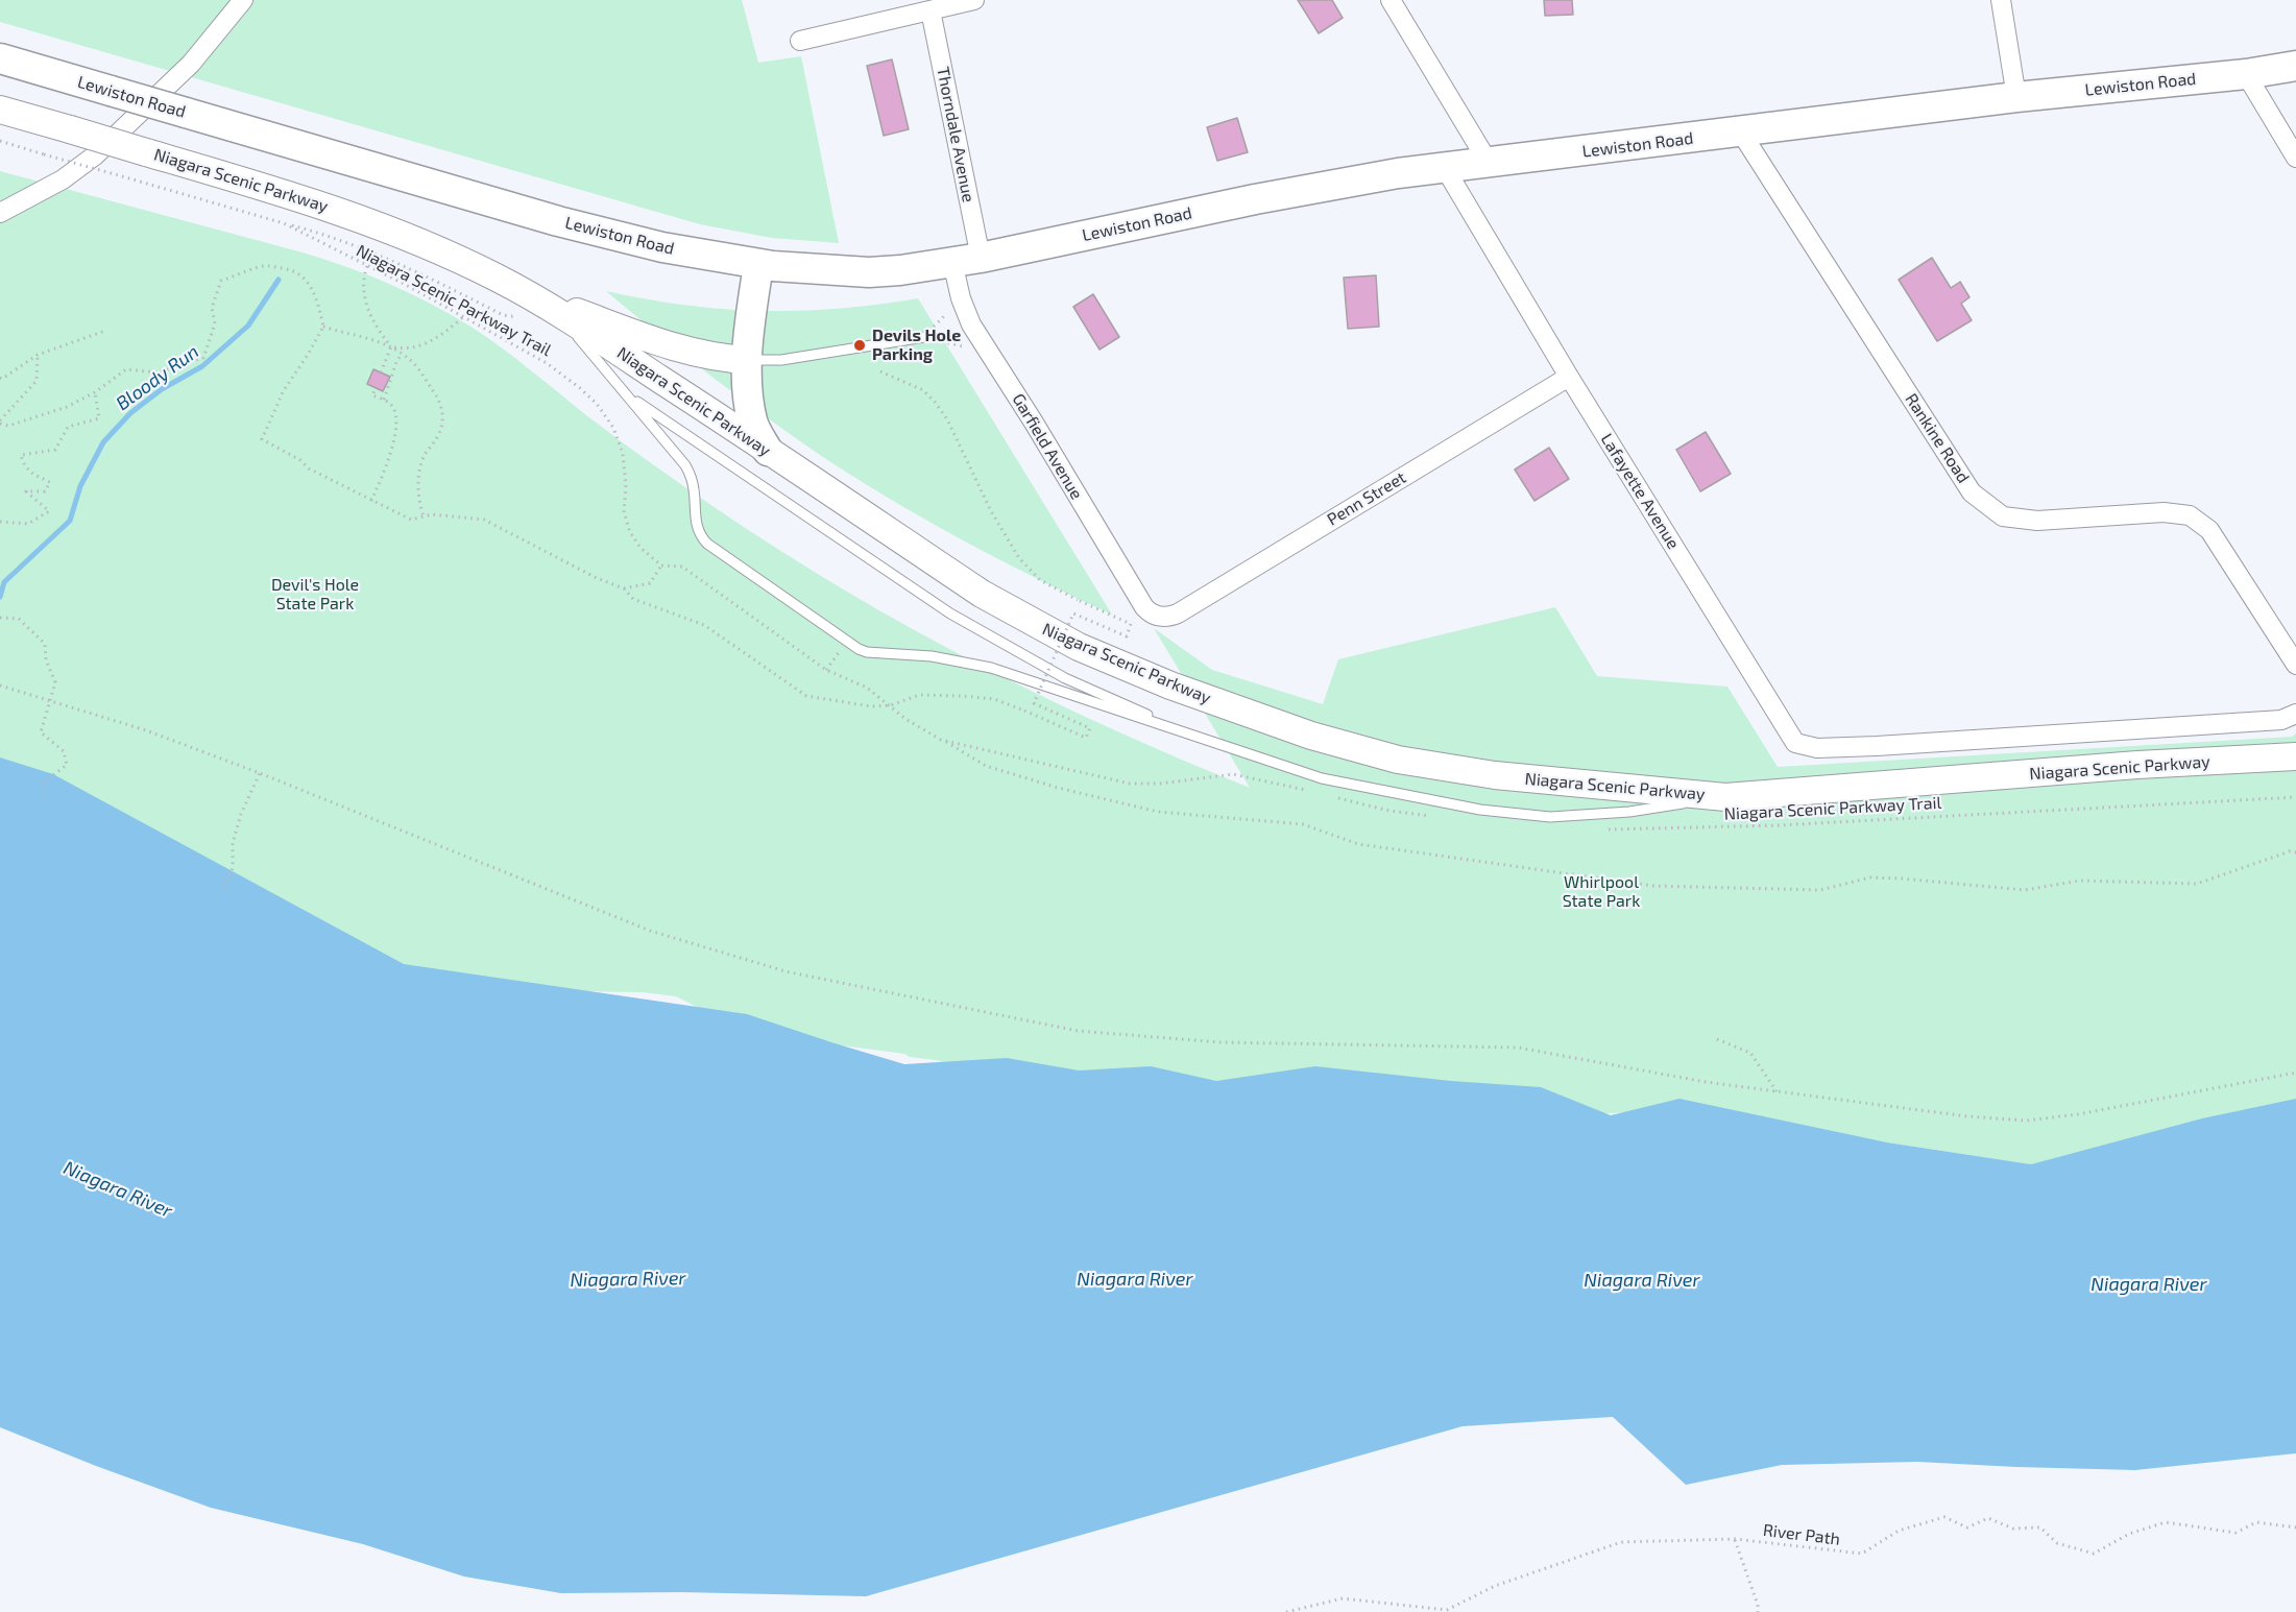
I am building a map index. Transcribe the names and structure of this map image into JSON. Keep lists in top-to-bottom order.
{
  "streets": {
    "main road": ["Lewiston Road", "Niagara Scenic Parkway"],
    "street": [
      "Thorndale Avenue",
      "Rankine Road",
      "Garfield Avenue",
      "Lafayette Avenue",
      "Penn Street"
    ],
    "path": ["Niagara Scenic Parkway Trail", "River Path"]
  },
  "crossings": [
    ["Lewiston Road", "Thorndale Avenue"],
    ["Lewiston Road", "Rankine Road"],
    ["Lewiston Road", "Garfield Avenue"],
    ["Lewiston Road", "Lafayette Avenue"],
    ["Thorndale Avenue", "Garfield Avenue"],
    ["Garfield Avenue", "Penn Street"],
    ["Lafayette Avenue", "Penn Street"]
  ],
  "water": ["Bloody Run", "Niagara River"],
  "parks": ["Devil's Hole State Park", "Whirlpool State Park"],
  "places": ["Devils Hole Parking"]
}
